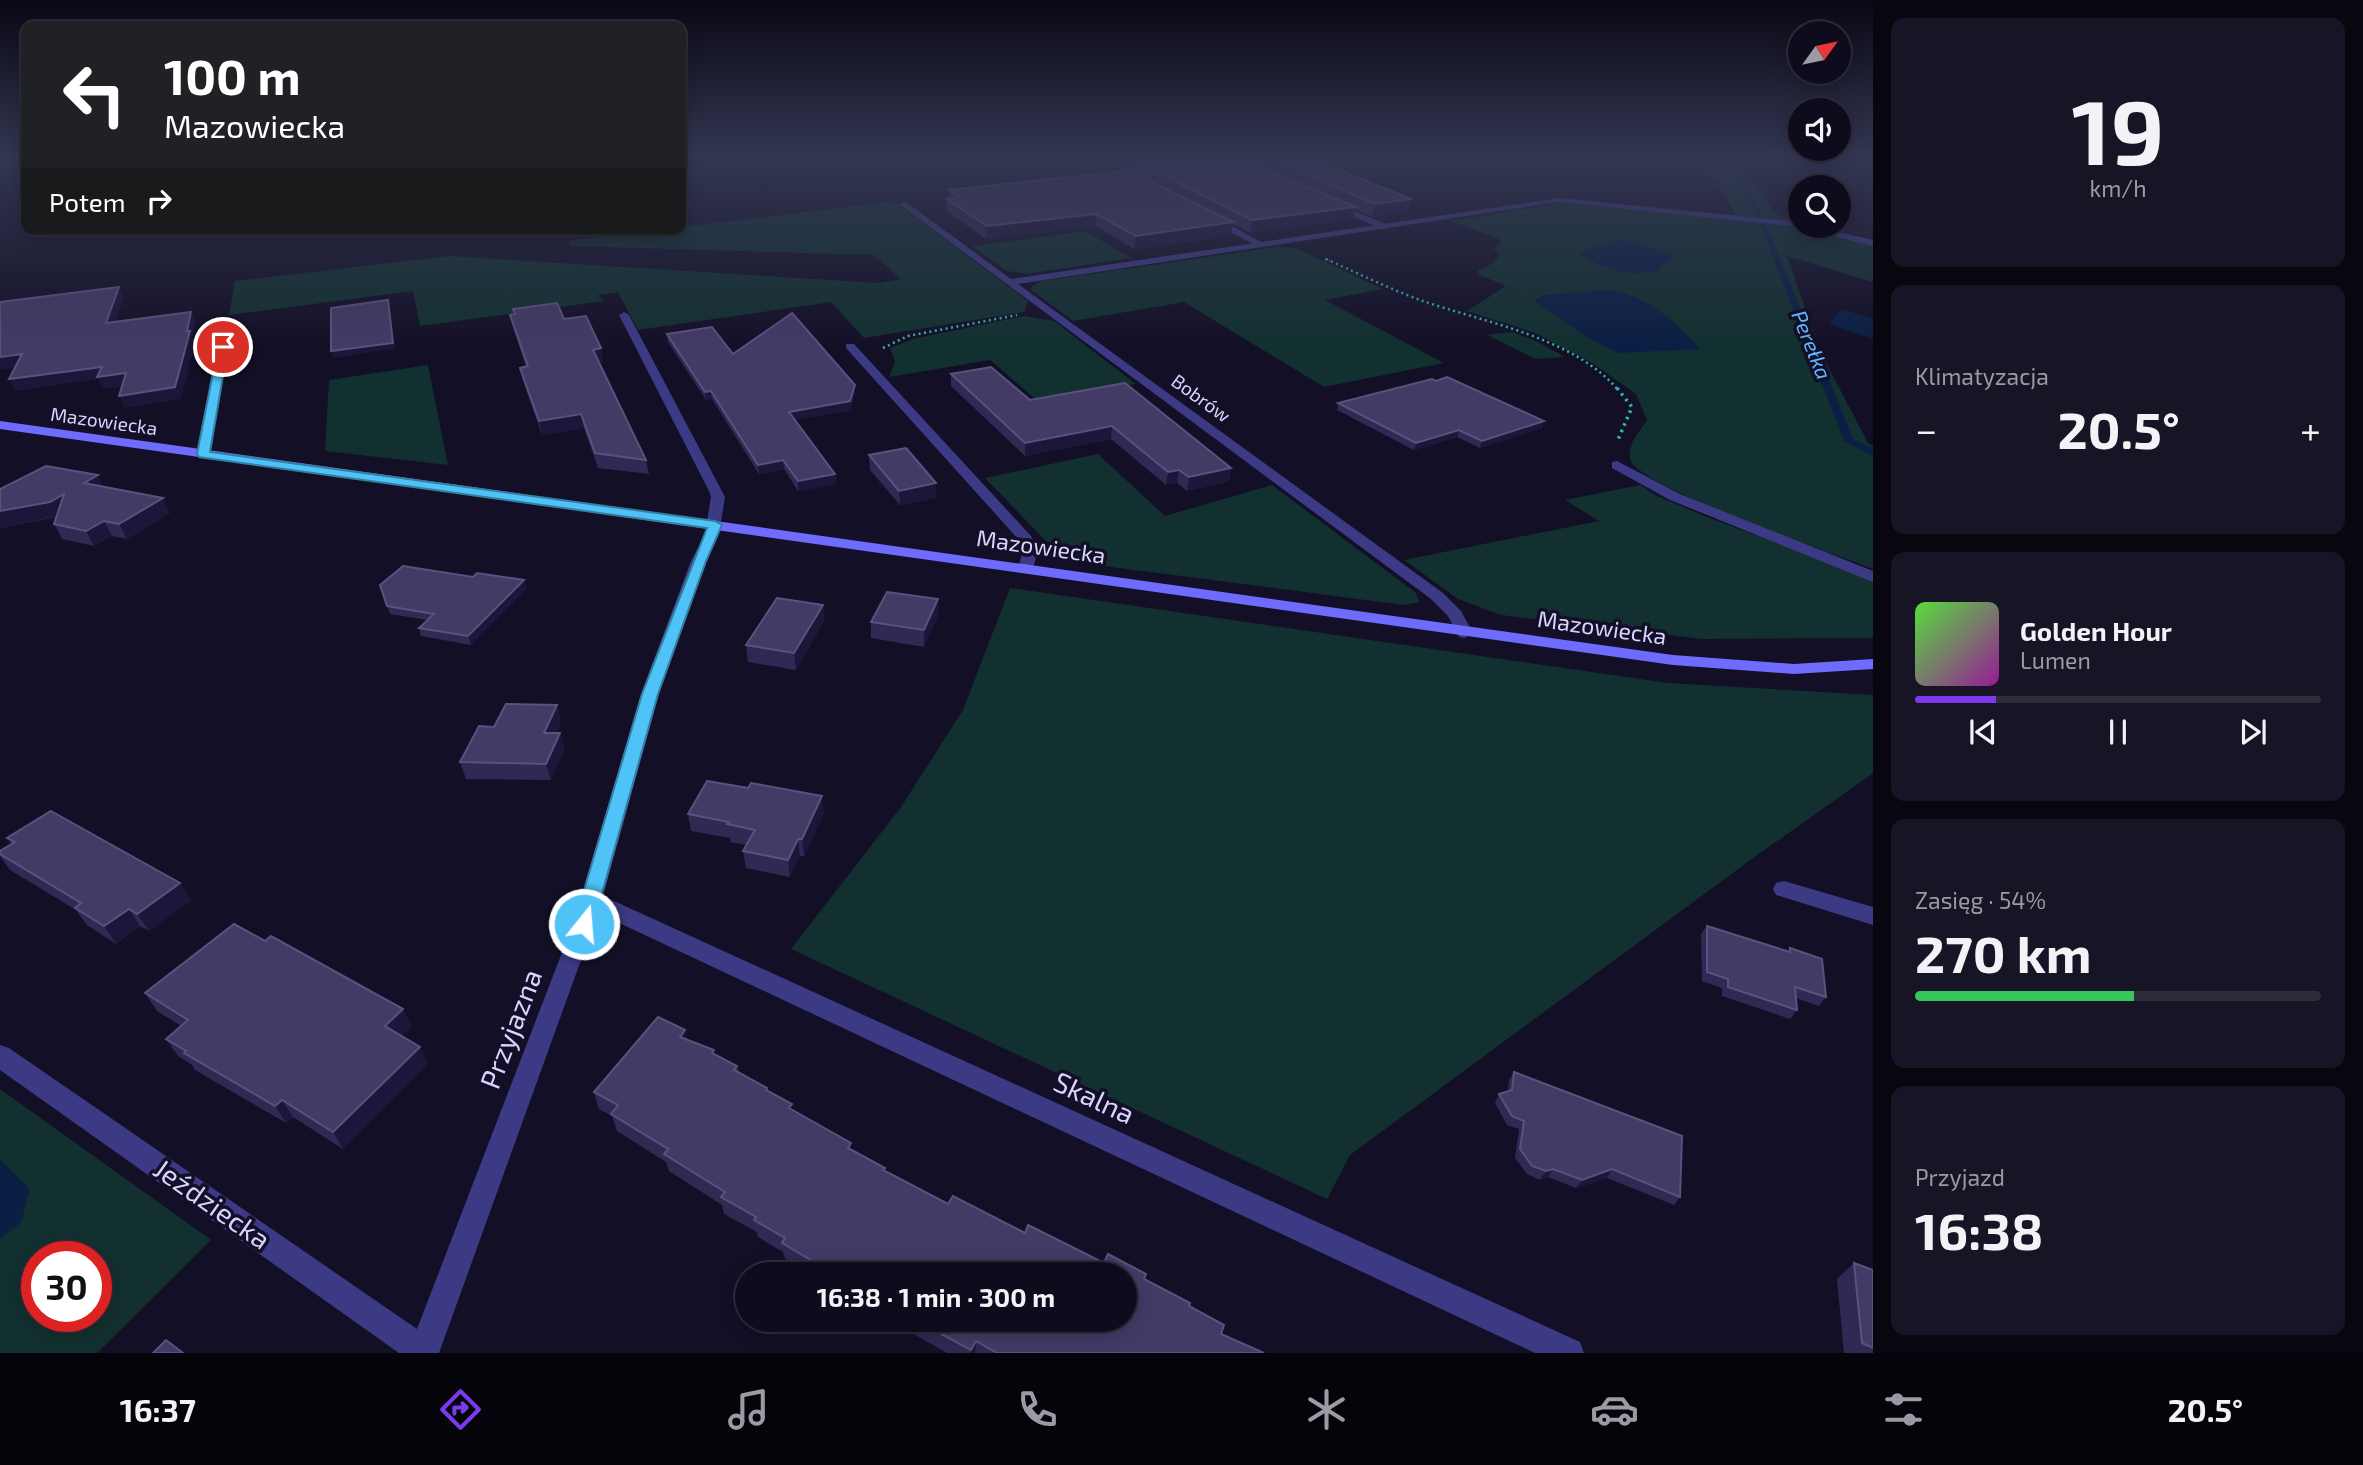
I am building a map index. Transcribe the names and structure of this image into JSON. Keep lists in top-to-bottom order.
{
  "streets": {
    "street": [
      "Bobrów",
      "Mazowiecka",
      "Przyjazna",
      "Skalna",
      "Jeździecka"
    ]
  },
  "crossings": [
    ["Bobrów", "Mazowiecka"],
    ["Mazowiecka", "Przyjazna"],
    ["Przyjazna", "Skalna"],
    ["Przyjazna", "Jeździecka"]
  ],
  "water": ["Perełka"],
  "north": "top right",
  "page": {
    "tile": [
      ["19", "km/h"],
      "Klimatyzacja",
      ["Zasięg · 54%", "270 km"],
      ["Przyjazd", "16:38"]
    ],
    "turn": ["100 m", "Mazowiecka"],
    "then": "Potem",
    "heat": ["−", "20.5°", "+"],
    "song": ["Golden Hour", "Lumen"],
    "limit": "30",
    "trip": "16:38 · 1 min · 300 m",
    "tabs": ["16:37", "20.5°"]
  }
}
